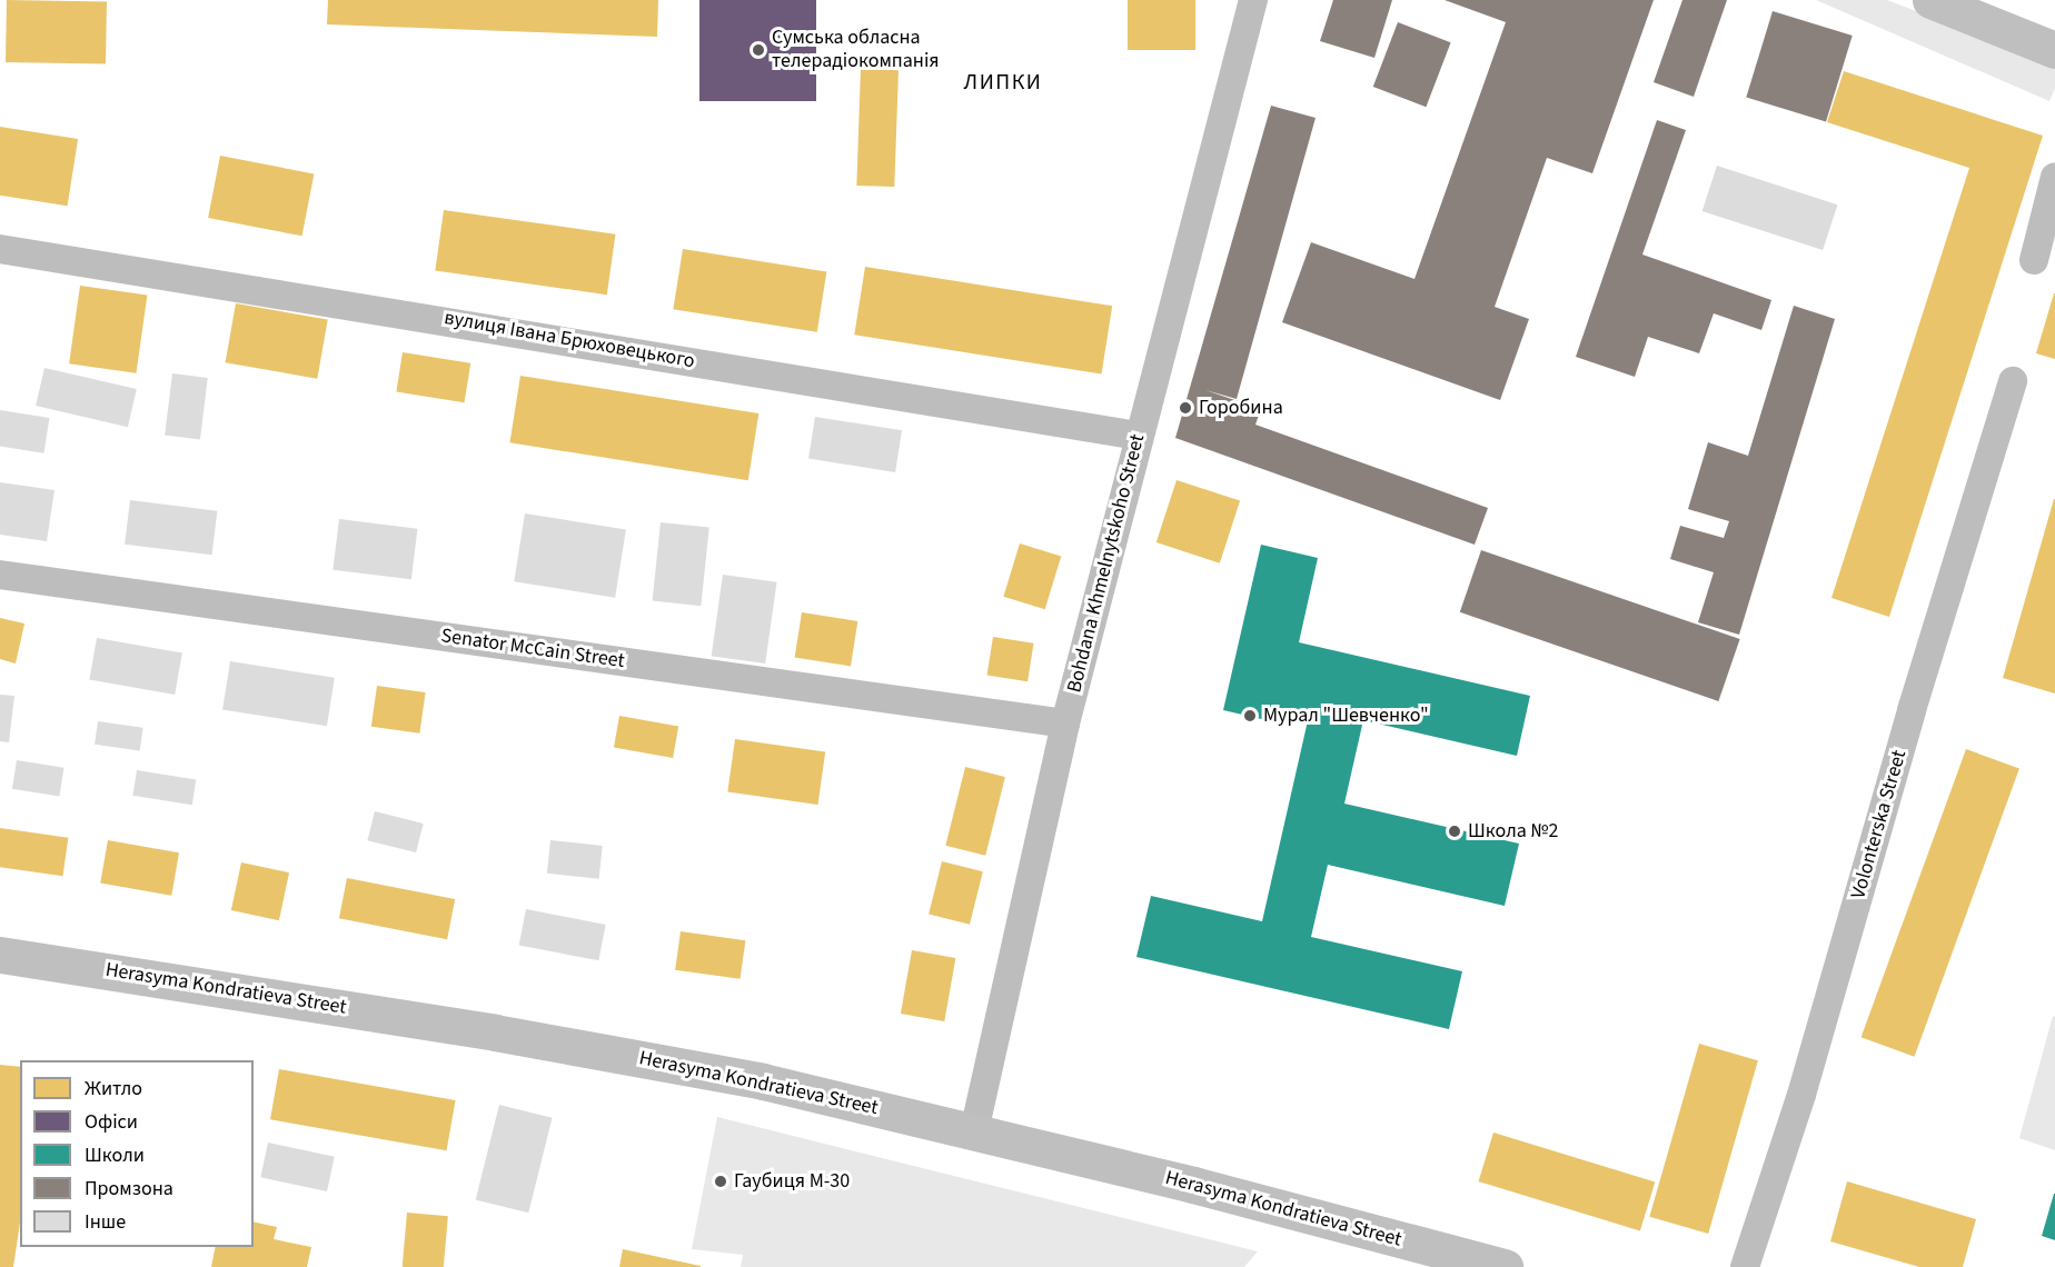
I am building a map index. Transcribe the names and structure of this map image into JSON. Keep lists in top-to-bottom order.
{
  "streets": {
    "street": [
      "вулиця Івана Брюховецького",
      "Bohdana Khmelnytskoho Street",
      "Senator McCain Street",
      "Volonterska Street",
      "Herasyma Kondratieva Street"
    ]
  },
  "crossings": [
    ["вулиця Івана Брюховецького", "Bohdana Khmelnytskoho Street"],
    ["Bohdana Khmelnytskoho Street", "Senator McCain Street"],
    ["Bohdana Khmelnytskoho Street", "Herasyma Kondratieva Street"]
  ],
  "districts": ["ЛИПКИ"],
  "places": [
    "Сумська обласна телерадіокомпанія",
    "Горобина",
    "Мурал \"Шевченко\"",
    "Школа №2",
    "Гаубиця М-30"
  ],
  "legend": [
    "Житло",
    "Офіси",
    "Школи",
    "Промзона",
    "Інше"
  ]
}
